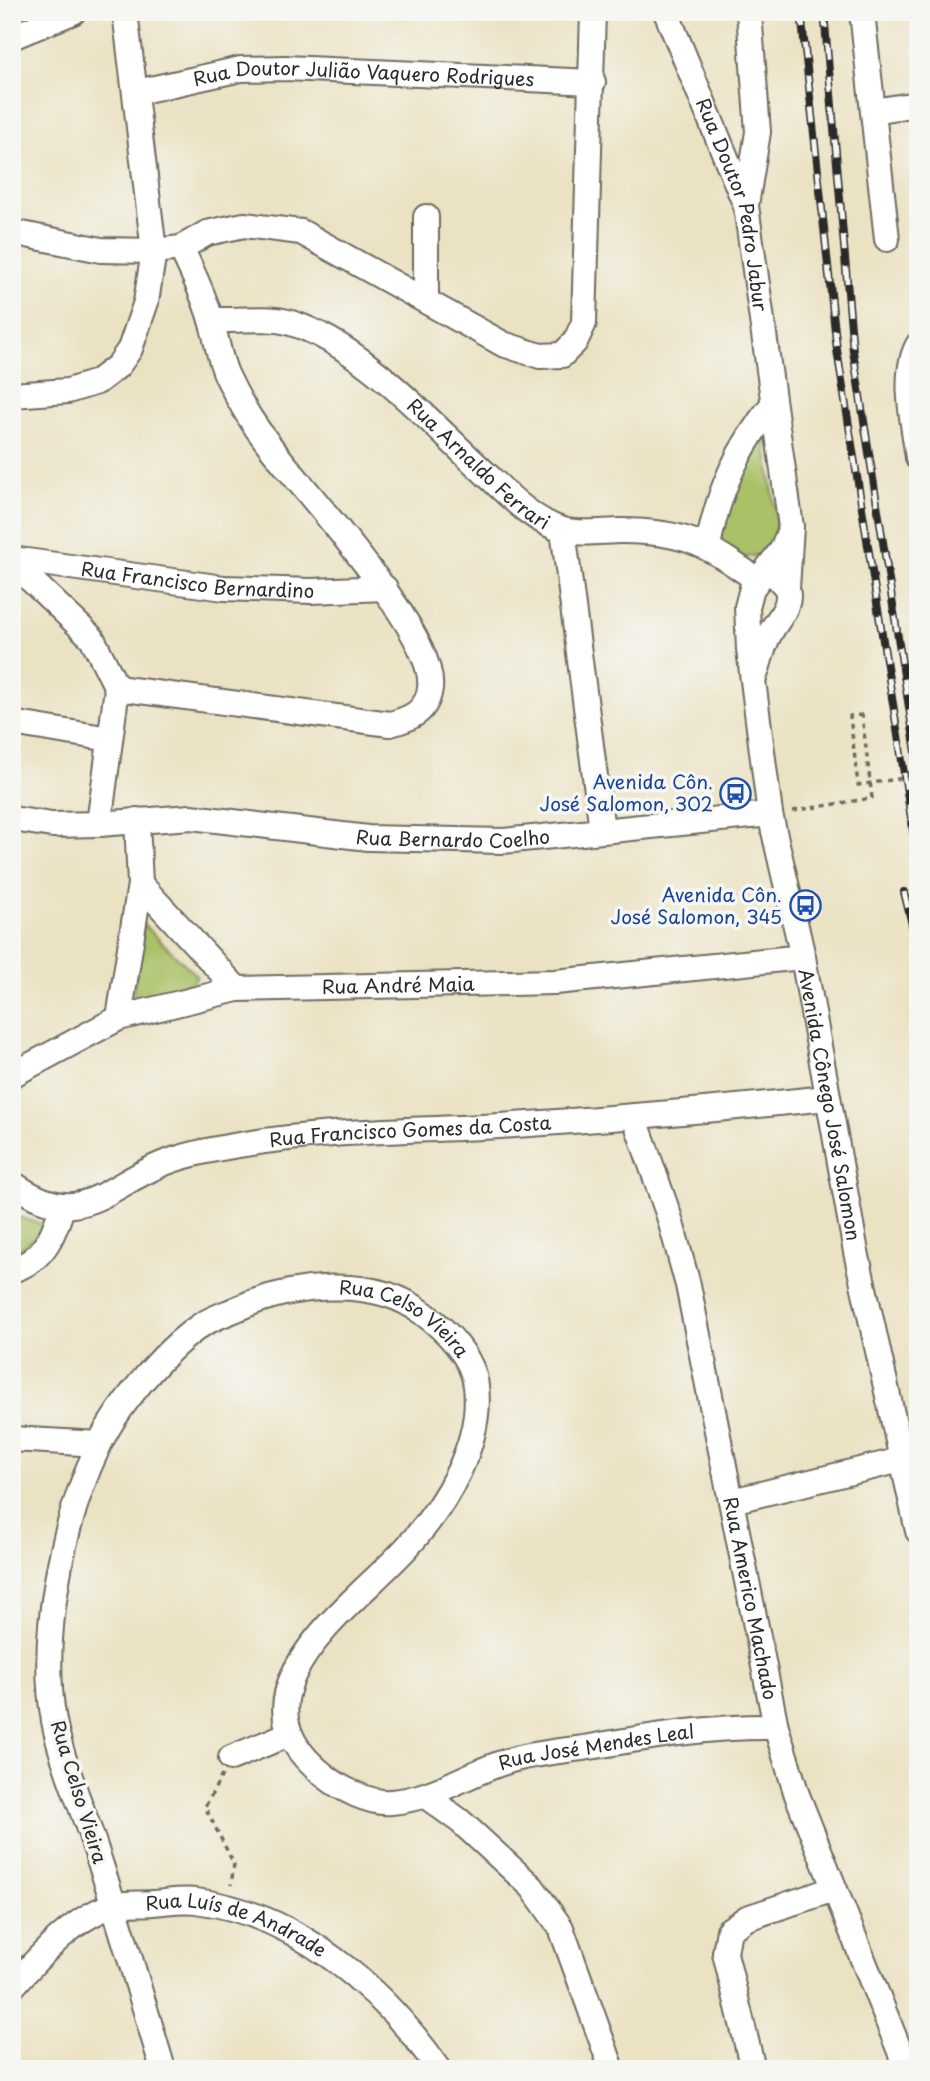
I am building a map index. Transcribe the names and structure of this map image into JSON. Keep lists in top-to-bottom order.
{
  "streets": {
    "street": [
      "Rua Doutor Julião Vaquero Rodrigues",
      "Rua Doutor Pedro Jabur",
      "Rua Arnaldo Ferrari",
      "Rua Francisco Bernardino",
      "Rua Bernardo Coelho",
      "Rua André Maia",
      "Avenida Cônego José Salomon",
      "Rua Francisco Gomes da Costa",
      "Rua Celso Vieira",
      "Rua Americo Machado",
      "Rua José Mendes Leal",
      "Rua Luís de Andrade"
    ]
  },
  "crossings": [
    ["Rua Doutor Pedro Jabur", "Rua Arnaldo Ferrari"],
    ["Rua Doutor Pedro Jabur", "Avenida Cônego José Salomon"],
    ["Rua Arnaldo Ferrari", "Avenida Cônego José Salomon"],
    ["Rua Bernardo Coelho", "Avenida Cônego José Salomon"],
    ["Rua André Maia", "Avenida Cônego José Salomon"],
    ["Avenida Cônego José Salomon", "Rua Francisco Gomes da Costa"],
    ["Rua Francisco Gomes da Costa", "Rua Americo Machado"],
    ["Rua Celso Vieira", "Rua Luís de Andrade"],
    ["Rua Americo Machado", "Rua José Mendes Leal"]
  ],
  "places": {
    "bus stop": ["Avenida Côn. José Salomon, 302", "Avenida Côn. José Salomon, 345"]
  }
}
